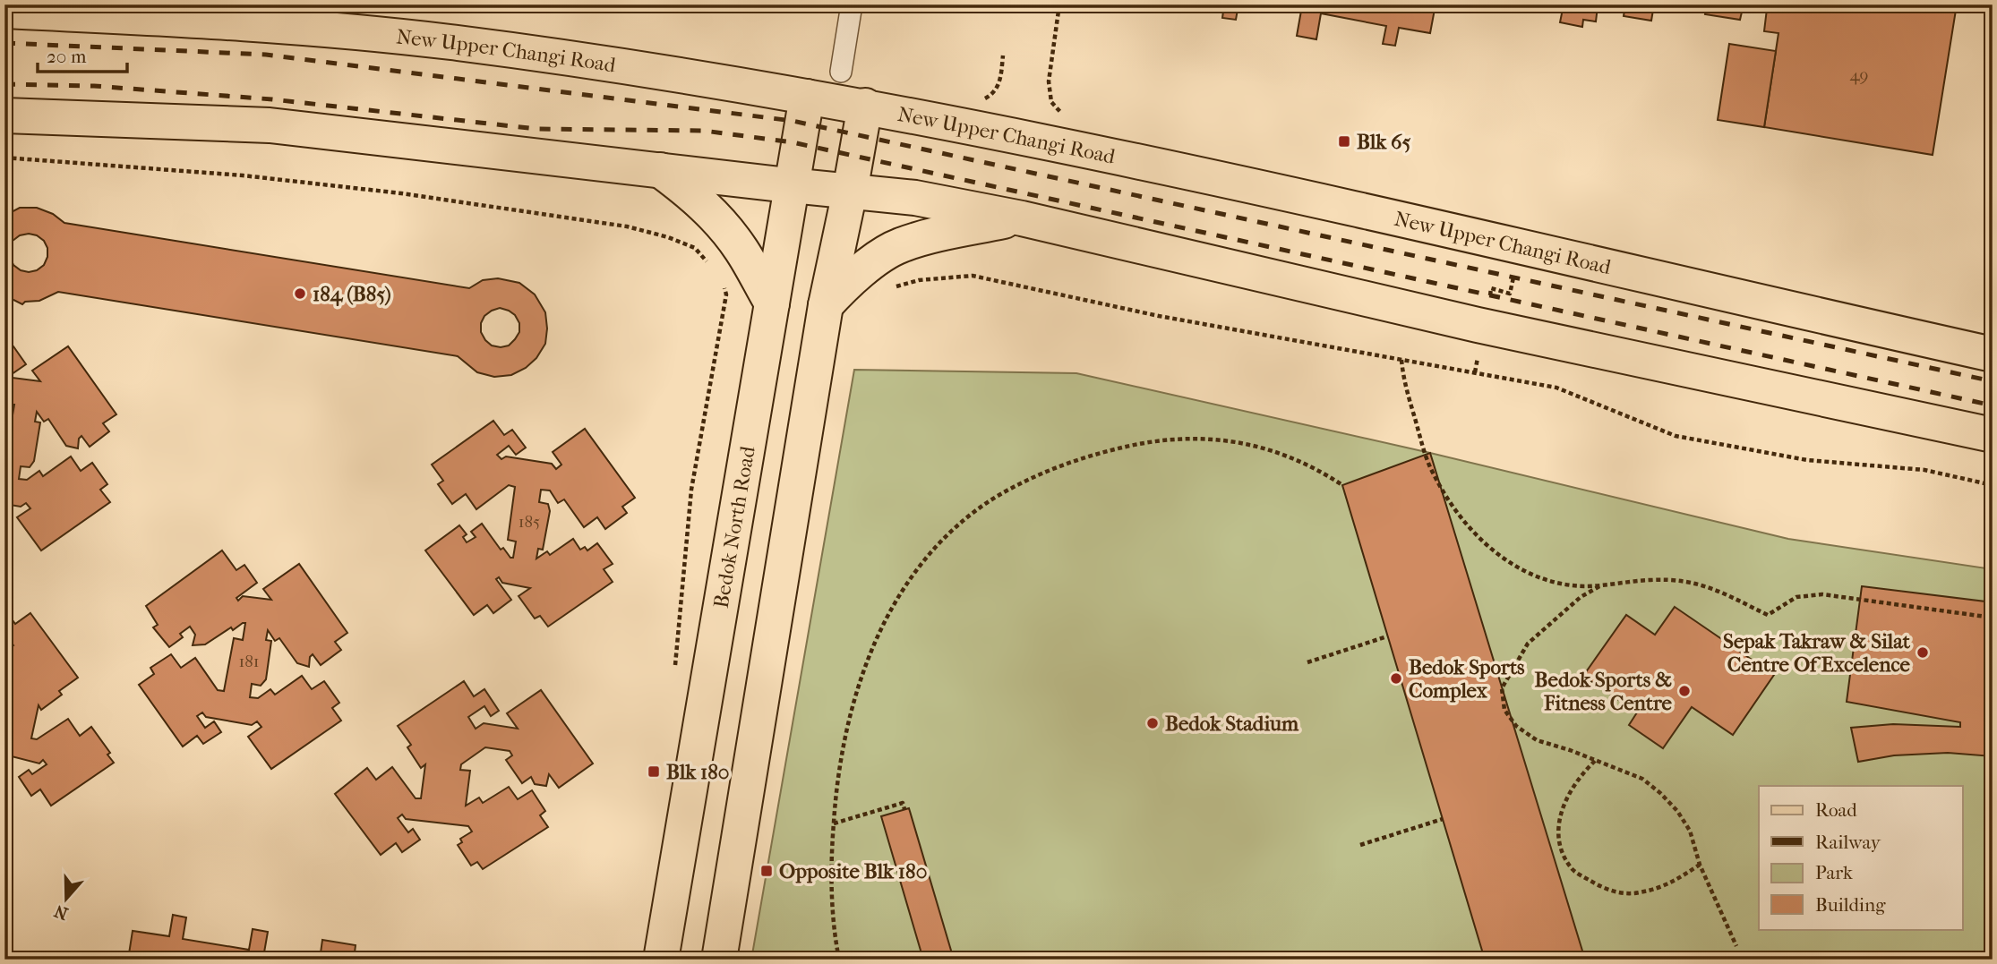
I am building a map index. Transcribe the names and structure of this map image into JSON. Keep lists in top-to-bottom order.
{
  "streets": {
    "main road": ["New Upper Changi Road", "Bedok North Road"]
  },
  "crossings": [
    ["New Upper Changi Road", "Bedok North Road"]
  ],
  "places": {
    "transit": ["Blk 65", "Blk 180", "Opposite Blk 180"],
    "other": [
      "184 (B85)",
      "Sepak Takraw & Silat Centre Of Excelence",
      "Bedok Sports Complex",
      "Bedok Sports & Fitness Centre",
      "Bedok Stadium"
    ]
  },
  "house_numbers": ["49", "185", "181"],
  "legend": [
    "Road",
    "Railway",
    "Park",
    "Building"
  ],
  "scale_bar": "20 m",
  "north": "bottom"
}
